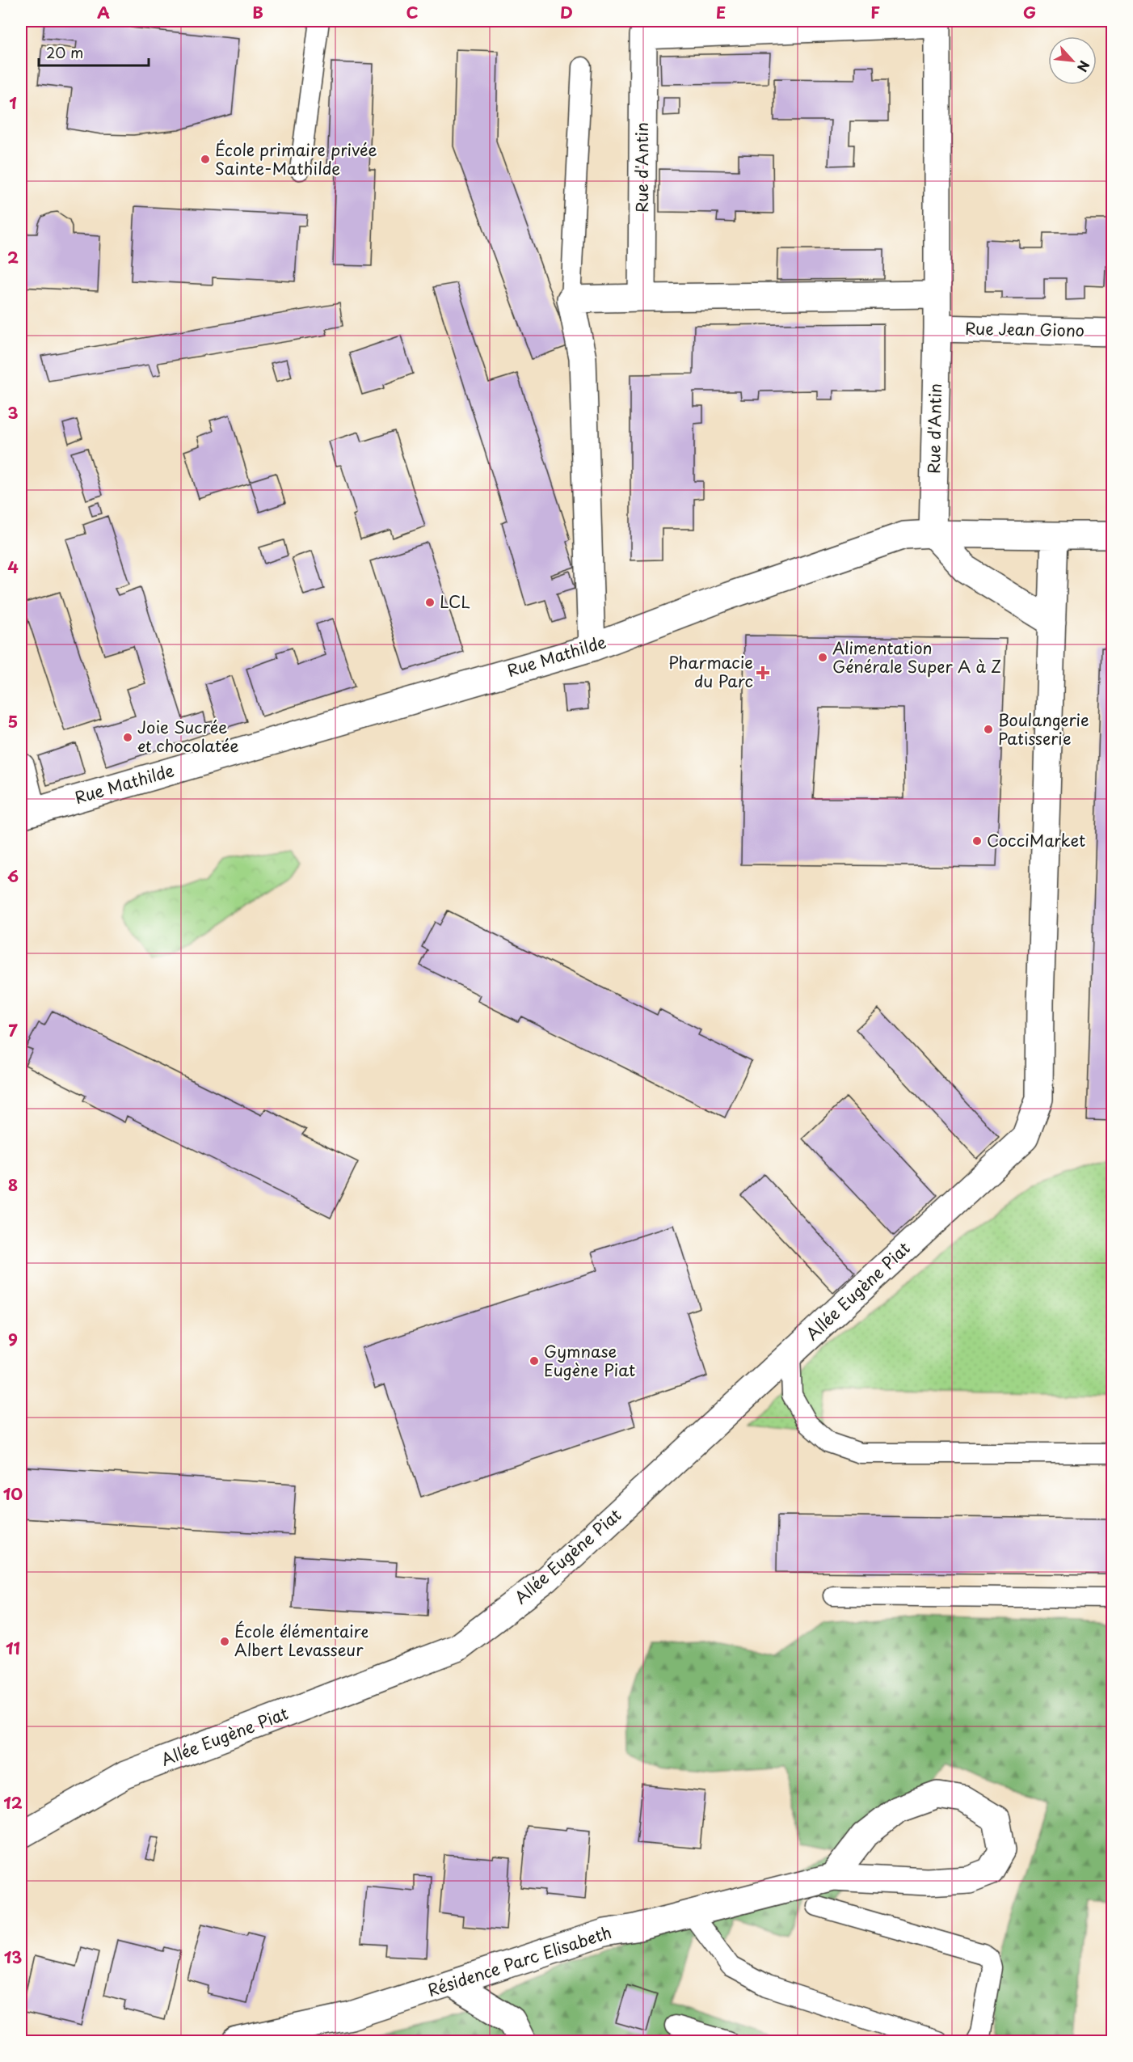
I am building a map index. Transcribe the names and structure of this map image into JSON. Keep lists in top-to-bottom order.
{
  "streets": {
    "street": [
      "Rue d'Antin",
      "Rue Jean Giono",
      "Rue Mathilde",
      "Allée Eugène Piat",
      "Résidence Parc Elisabeth"
    ]
  },
  "crossings": [
    ["Rue d'Antin", "Rue Jean Giono"],
    ["Rue d'Antin", "Rue Mathilde"]
  ],
  "places": {
    "other": [
      "École primaire privée Sainte-Mathilde",
      "LCL",
      "Alimentation Générale Super A à Z",
      "Boulangerie Patisserie",
      "Joie Sucrée et chocolatée",
      "CocciMarket",
      "Gymnase Eugène Piat",
      "École élémentaire Albert Levasseur"
    ],
    "health": ["Pharmacie du Parc"]
  },
  "scale_bar": "20 m",
  "north": "bottom right",
  "grid": {
    "columns": [
      "A",
      "B",
      "C",
      "D",
      "E",
      "F",
      "G"
    ],
    "rows": [
      "1",
      "2",
      "3",
      "4",
      "5",
      "6",
      "7",
      "8",
      "9",
      "10",
      "11",
      "12",
      "13"
    ]
  }
}
